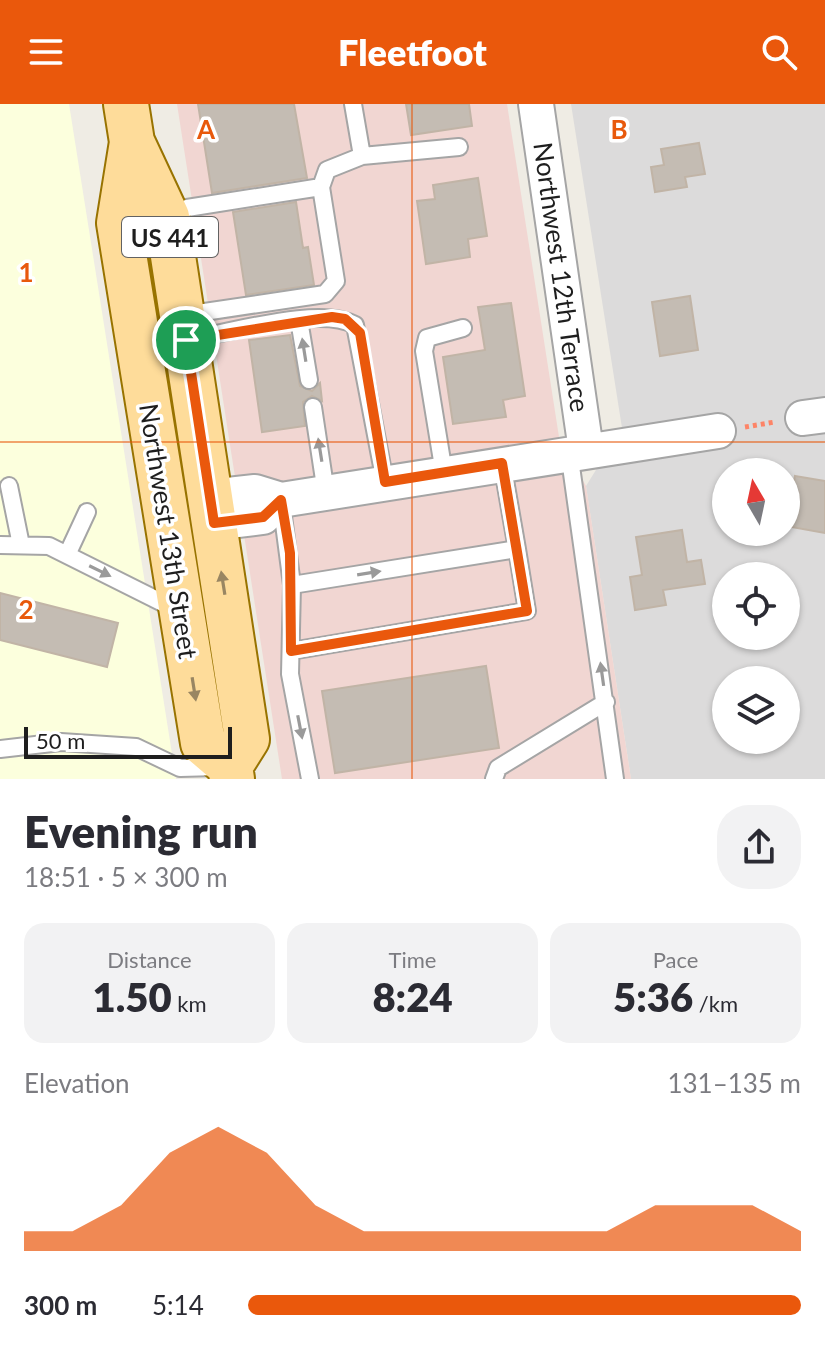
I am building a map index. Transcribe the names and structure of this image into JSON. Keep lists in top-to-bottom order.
{
  "streets": {
    "main road": ["US 441", "Northwest 13th Street"],
    "street": ["Northwest 12th Terrace"]
  },
  "scale_bar": "50 m",
  "north": "top",
  "page": {
    "header": "Fleetfoot",
    "scale": "50 m",
    "heading": ["Evening run", "18:51 · 5 × 300 m"],
    "stats": [
      ["Distance", "1.50 km"],
      ["Time", "8:24"],
      ["Pace", "5:36 /km"]
    ],
    "chart": ["Elevation", "131–135 m"],
    "list": [
      {
        "name": "300 m",
        "note": "5:14"
      }
    ]
  },
  "grid": {
    "columns": ["A", "B"],
    "rows": ["1", "2"]
  }
}
